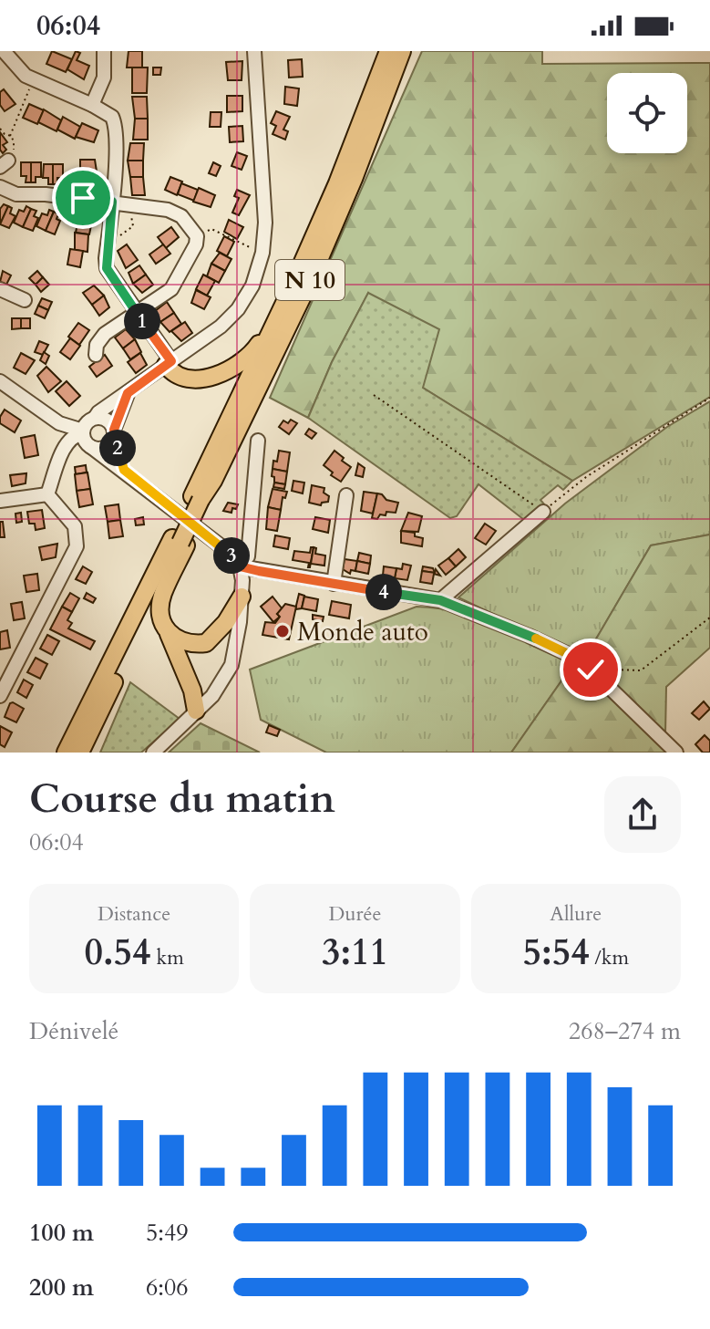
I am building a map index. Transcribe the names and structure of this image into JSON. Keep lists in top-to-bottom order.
{
  "streets": {
    "main road": ["N 10"]
  },
  "places": ["Monde auto"],
  "page": {
    "status": "06:04",
    "pins": [
      "1",
      "2",
      "3",
      "4"
    ],
    "heading": ["Course du matin", "06:04"],
    "stats": [
      ["Distance", "0.54 km"],
      ["Durée", "3:11"],
      ["Allure", "5:54 /km"]
    ],
    "chart": ["Dénivelé", "268–274 m"],
    "list": [
      {
        "name": "100 m",
        "note": "5:49"
      },
      {
        "name": "200 m",
        "note": "6:06"
      }
    ]
  }
}
